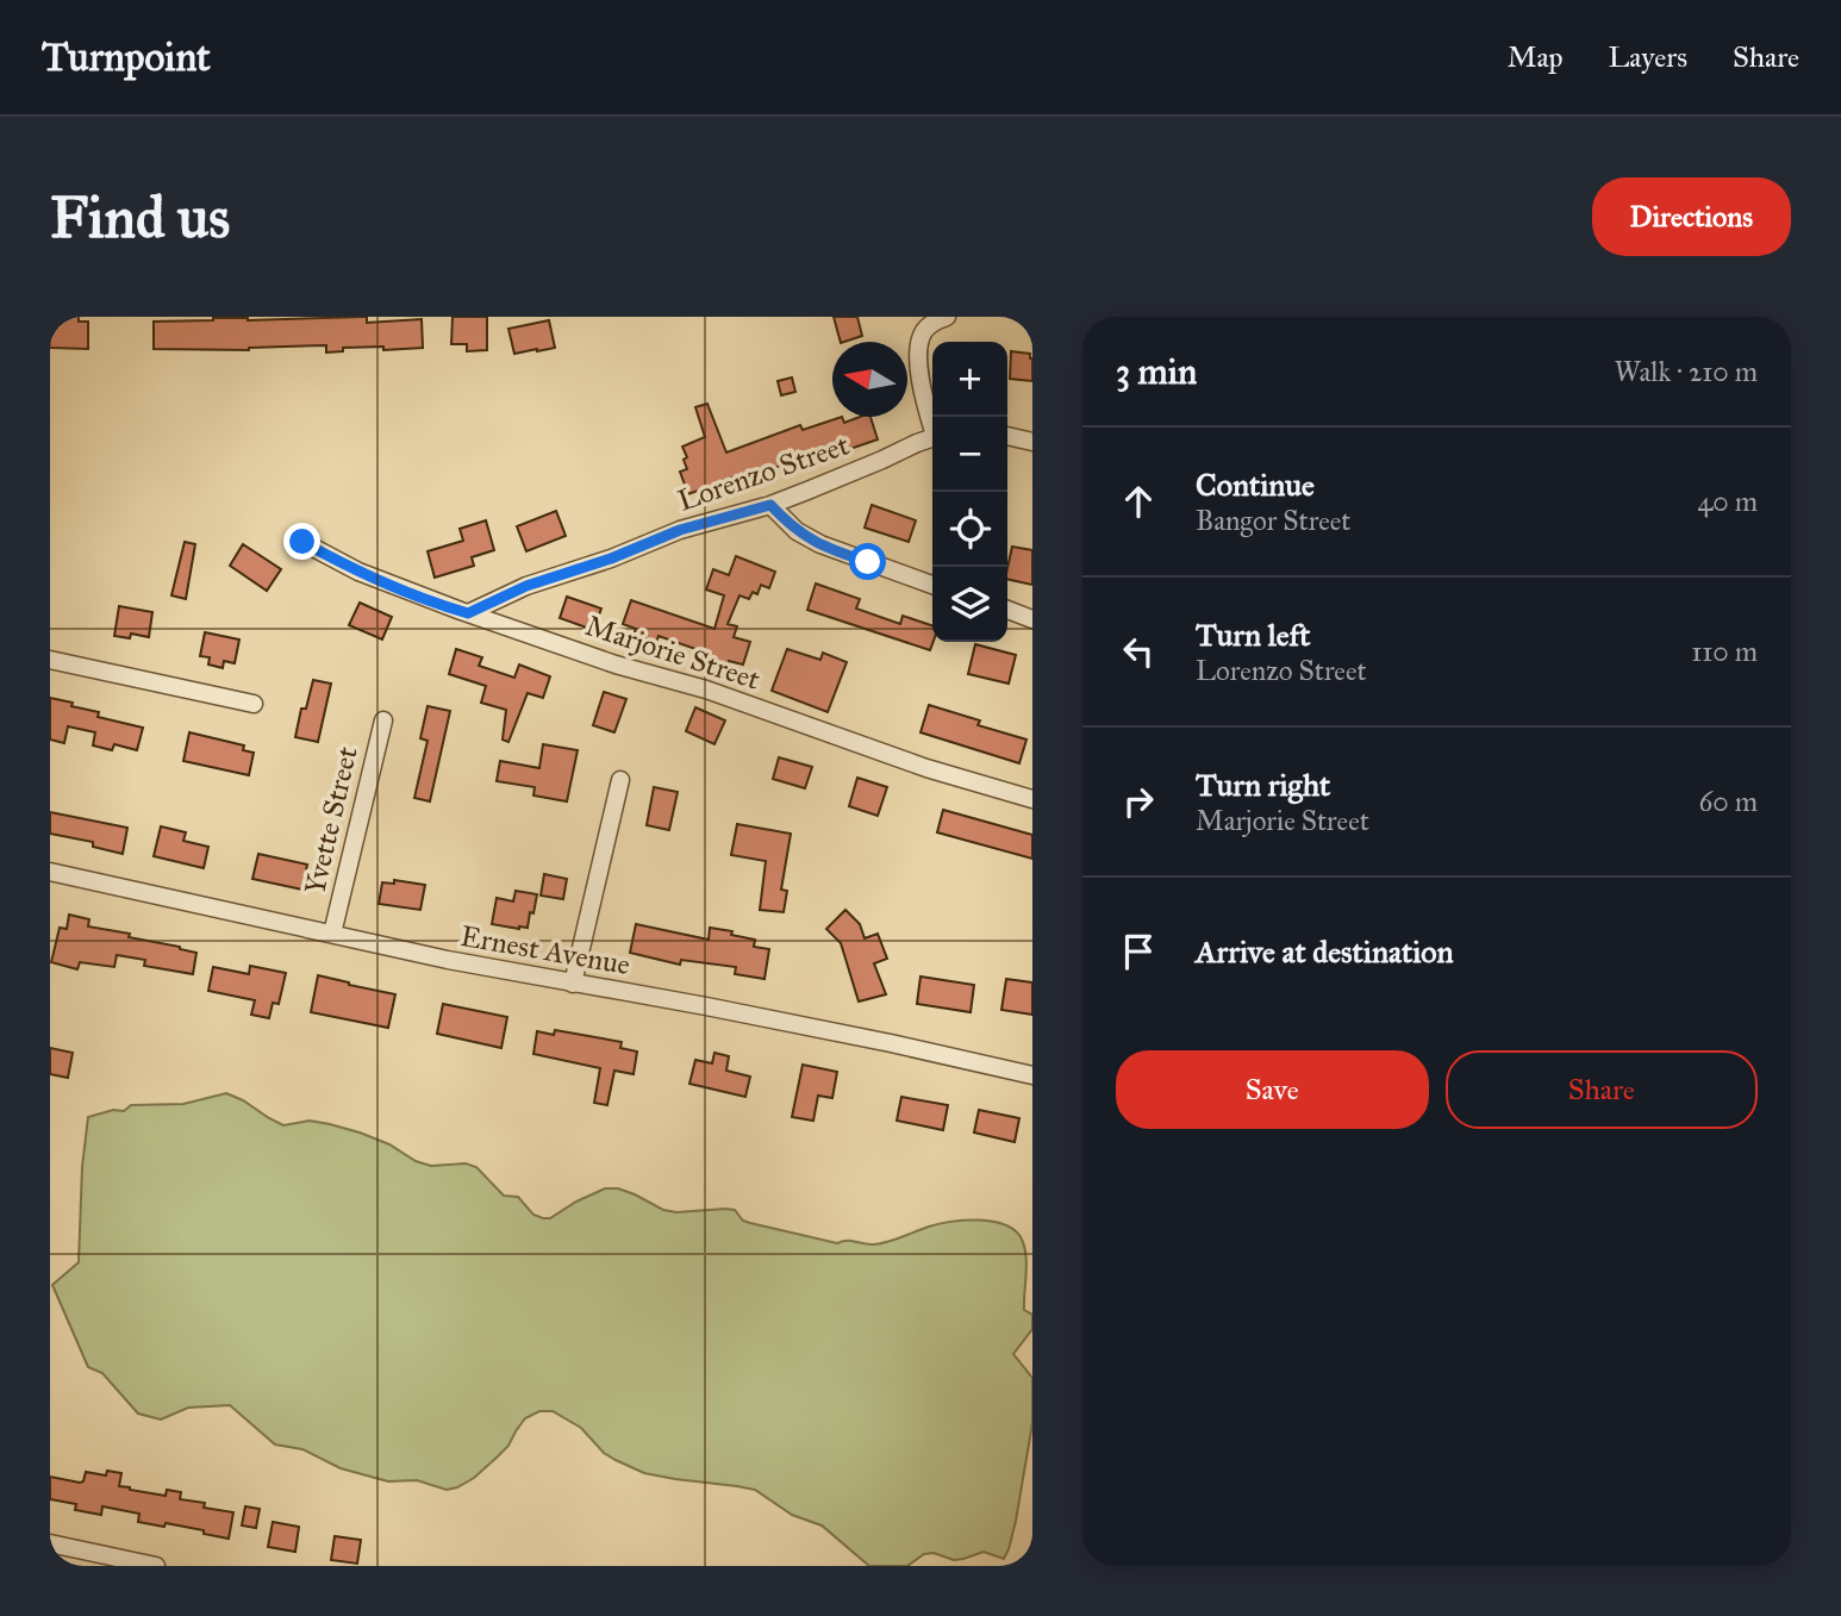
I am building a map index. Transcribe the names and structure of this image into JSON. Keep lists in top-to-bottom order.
{
  "streets": {
    "street": [
      "Lorenzo Street",
      "Marjorie Street",
      "Yvette Street",
      "Ernest Avenue"
    ]
  },
  "crossings": [
    ["Lorenzo Street", "Marjorie Street"],
    ["Yvette Street", "Ernest Avenue"]
  ],
  "north": "left",
  "page": {
    "header": "Turnpoint",
    "nav": ["Map", "Layers", "Share"],
    "buttons": [
      "Directions",
      ["Save", "Share"]
    ],
    "title": "Find us",
    "heading": ["3 min", "Walk · 210 m"],
    "map_buttons": ["+", "−"],
    "list": [
      ["Continue", "Bangor Street", "40 m"],
      ["Turn left", "Lorenzo Street", "110 m"],
      ["Turn right", "Marjorie Street", "60 m"],
      "Arrive at destination"
    ]
  }
}
